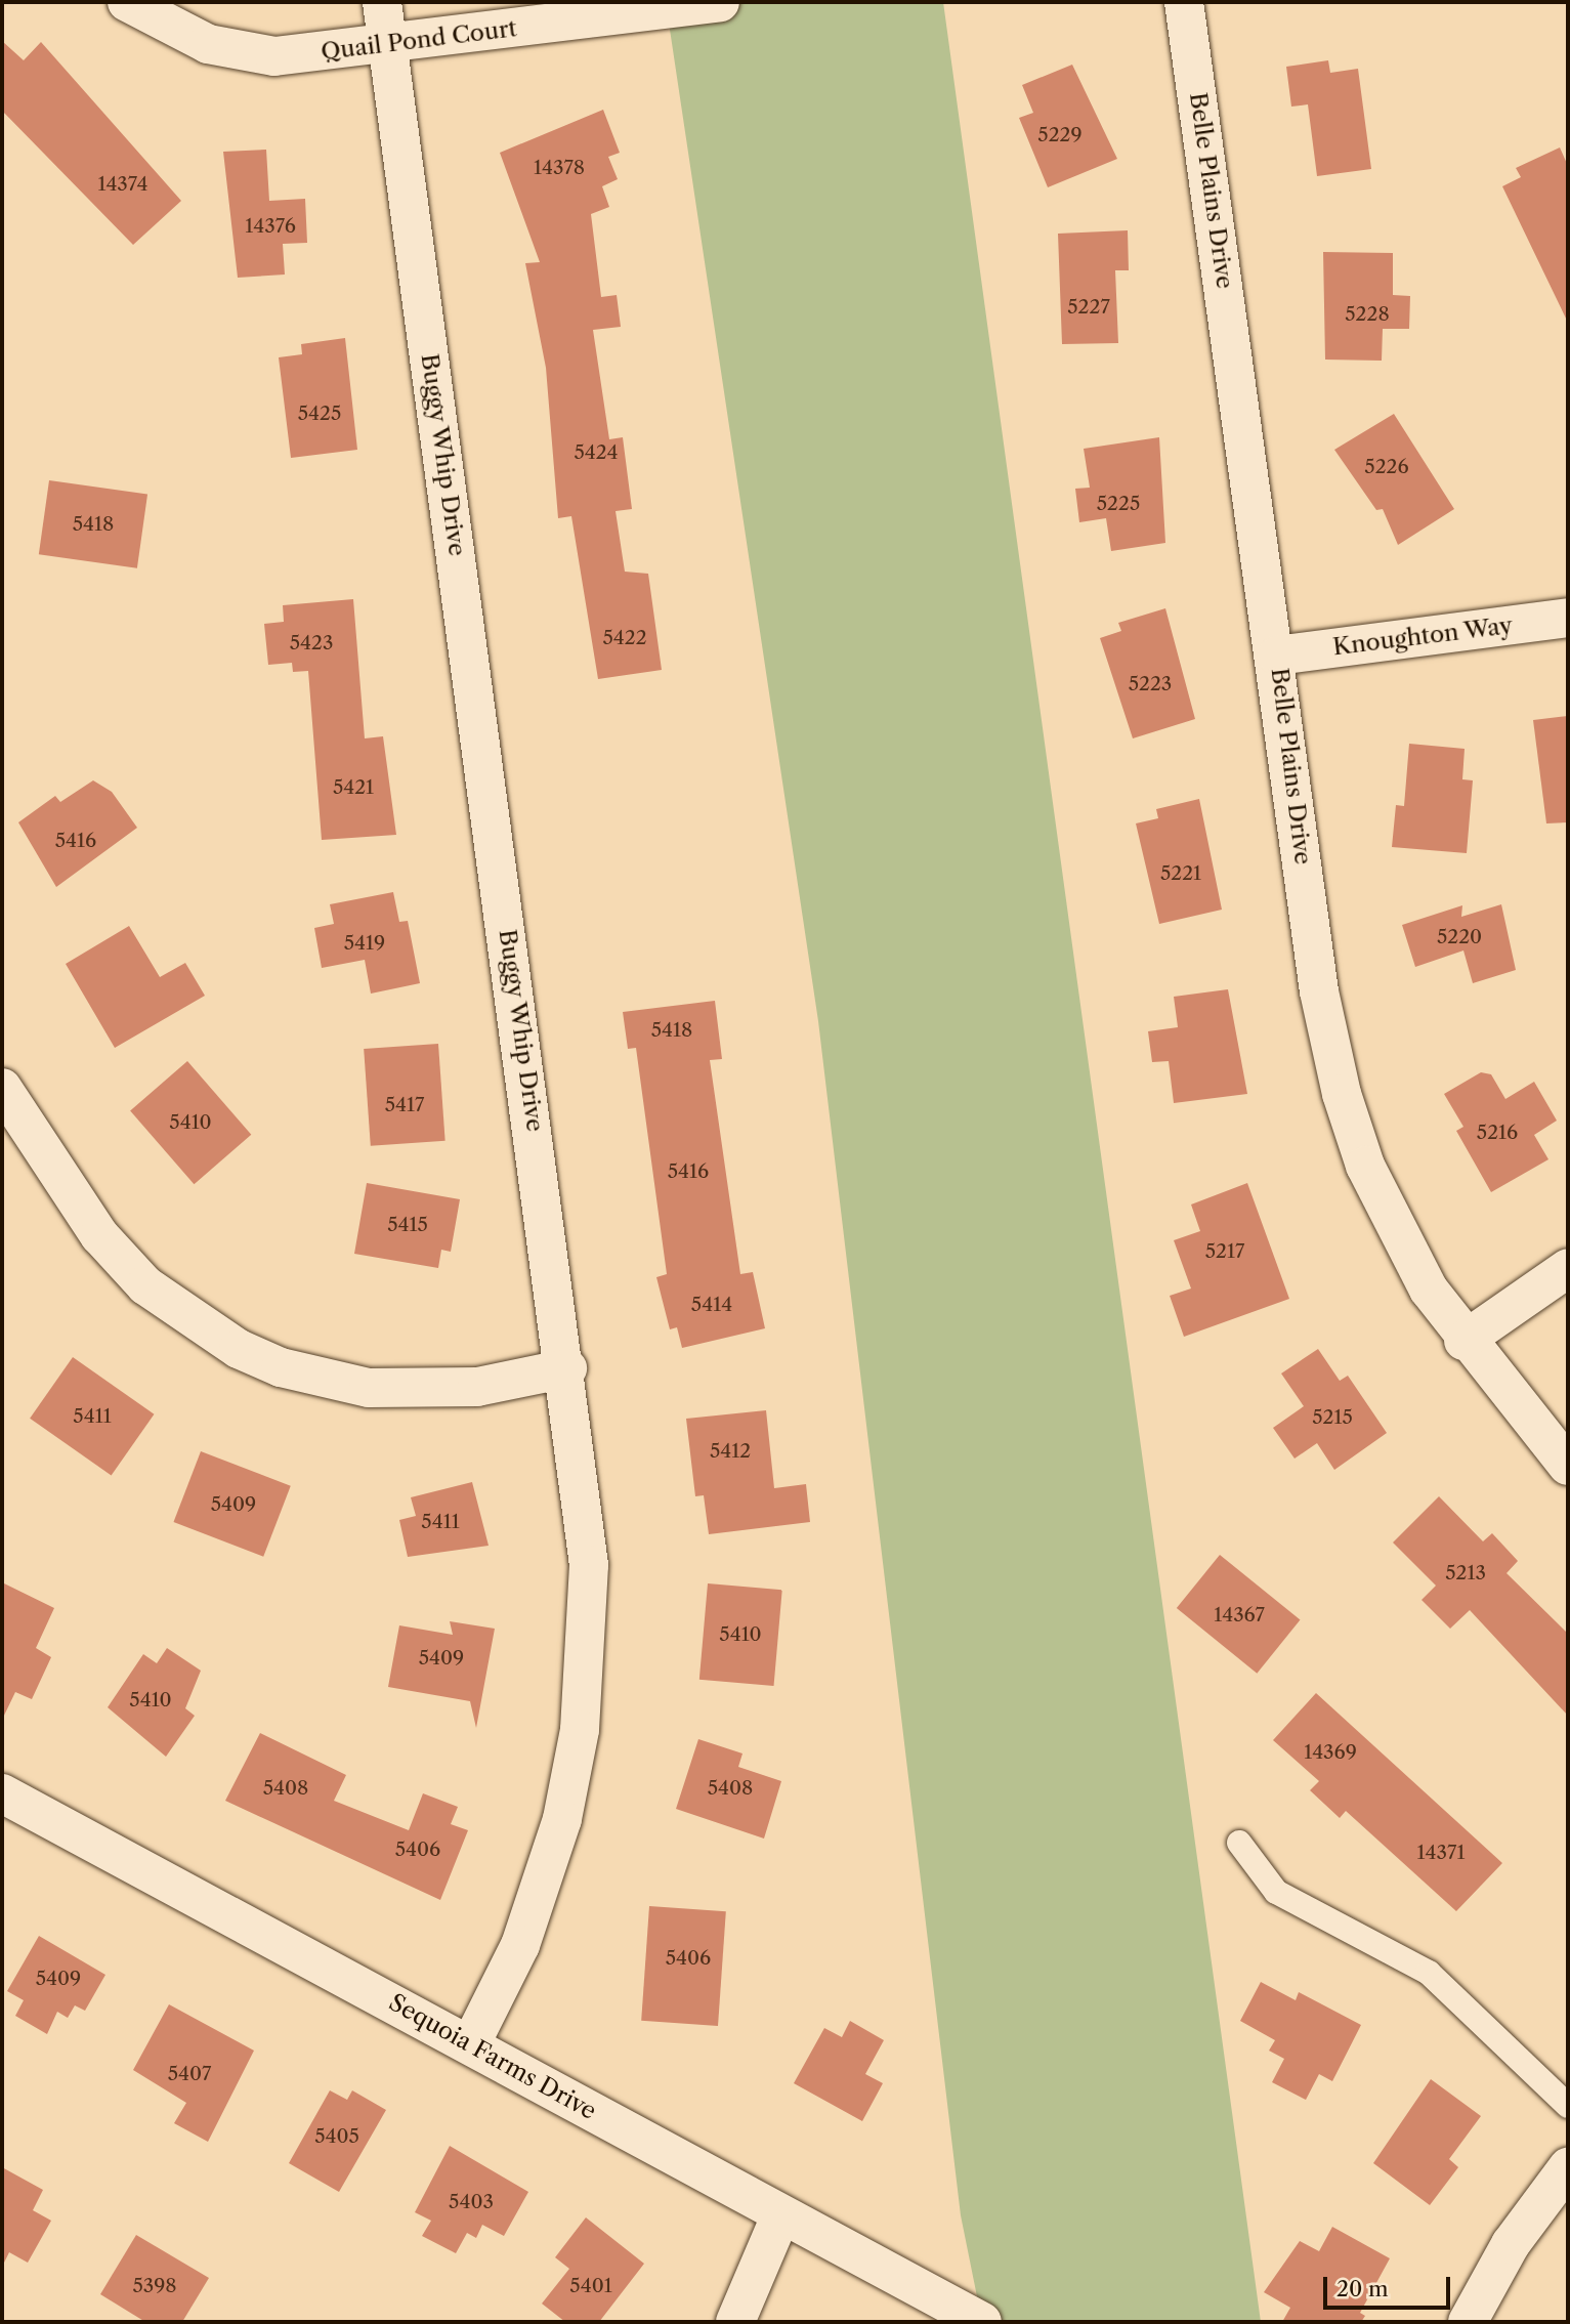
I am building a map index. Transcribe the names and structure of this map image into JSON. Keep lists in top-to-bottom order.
{
  "streets": {
    "street": [
      "Quail Pond Court",
      "Belle Plains Drive",
      "Buggy Whip Drive",
      "Knoughton Way",
      "Sequoia Farms Drive"
    ]
  },
  "crossings": [
    ["Quail Pond Court", "Buggy Whip Drive"],
    ["Belle Plains Drive", "Knoughton Way"],
    ["Buggy Whip Drive", "Sequoia Farms Drive"]
  ],
  "house_numbers": [
    "5229",
    "14378",
    "14374",
    "14376",
    "5227",
    "5228",
    "5425",
    "5424",
    "5226",
    "5225",
    "5418",
    "5422",
    "5423",
    "5223",
    "5421",
    "5416",
    "5221",
    "5220",
    "5419",
    "5418",
    "5417",
    "5410",
    "5216",
    "5416",
    "5415",
    "5217",
    "5414",
    "5411",
    "5215",
    "5412",
    "5409",
    "5411",
    "5213",
    "14367",
    "5410",
    "5409",
    "5410",
    "14369",
    "5408",
    "5408",
    "5406",
    "14371",
    "5406",
    "5409",
    "5407",
    "5405",
    "5403",
    "5398",
    "5401"
  ],
  "scale_bar": "20 m"
}
